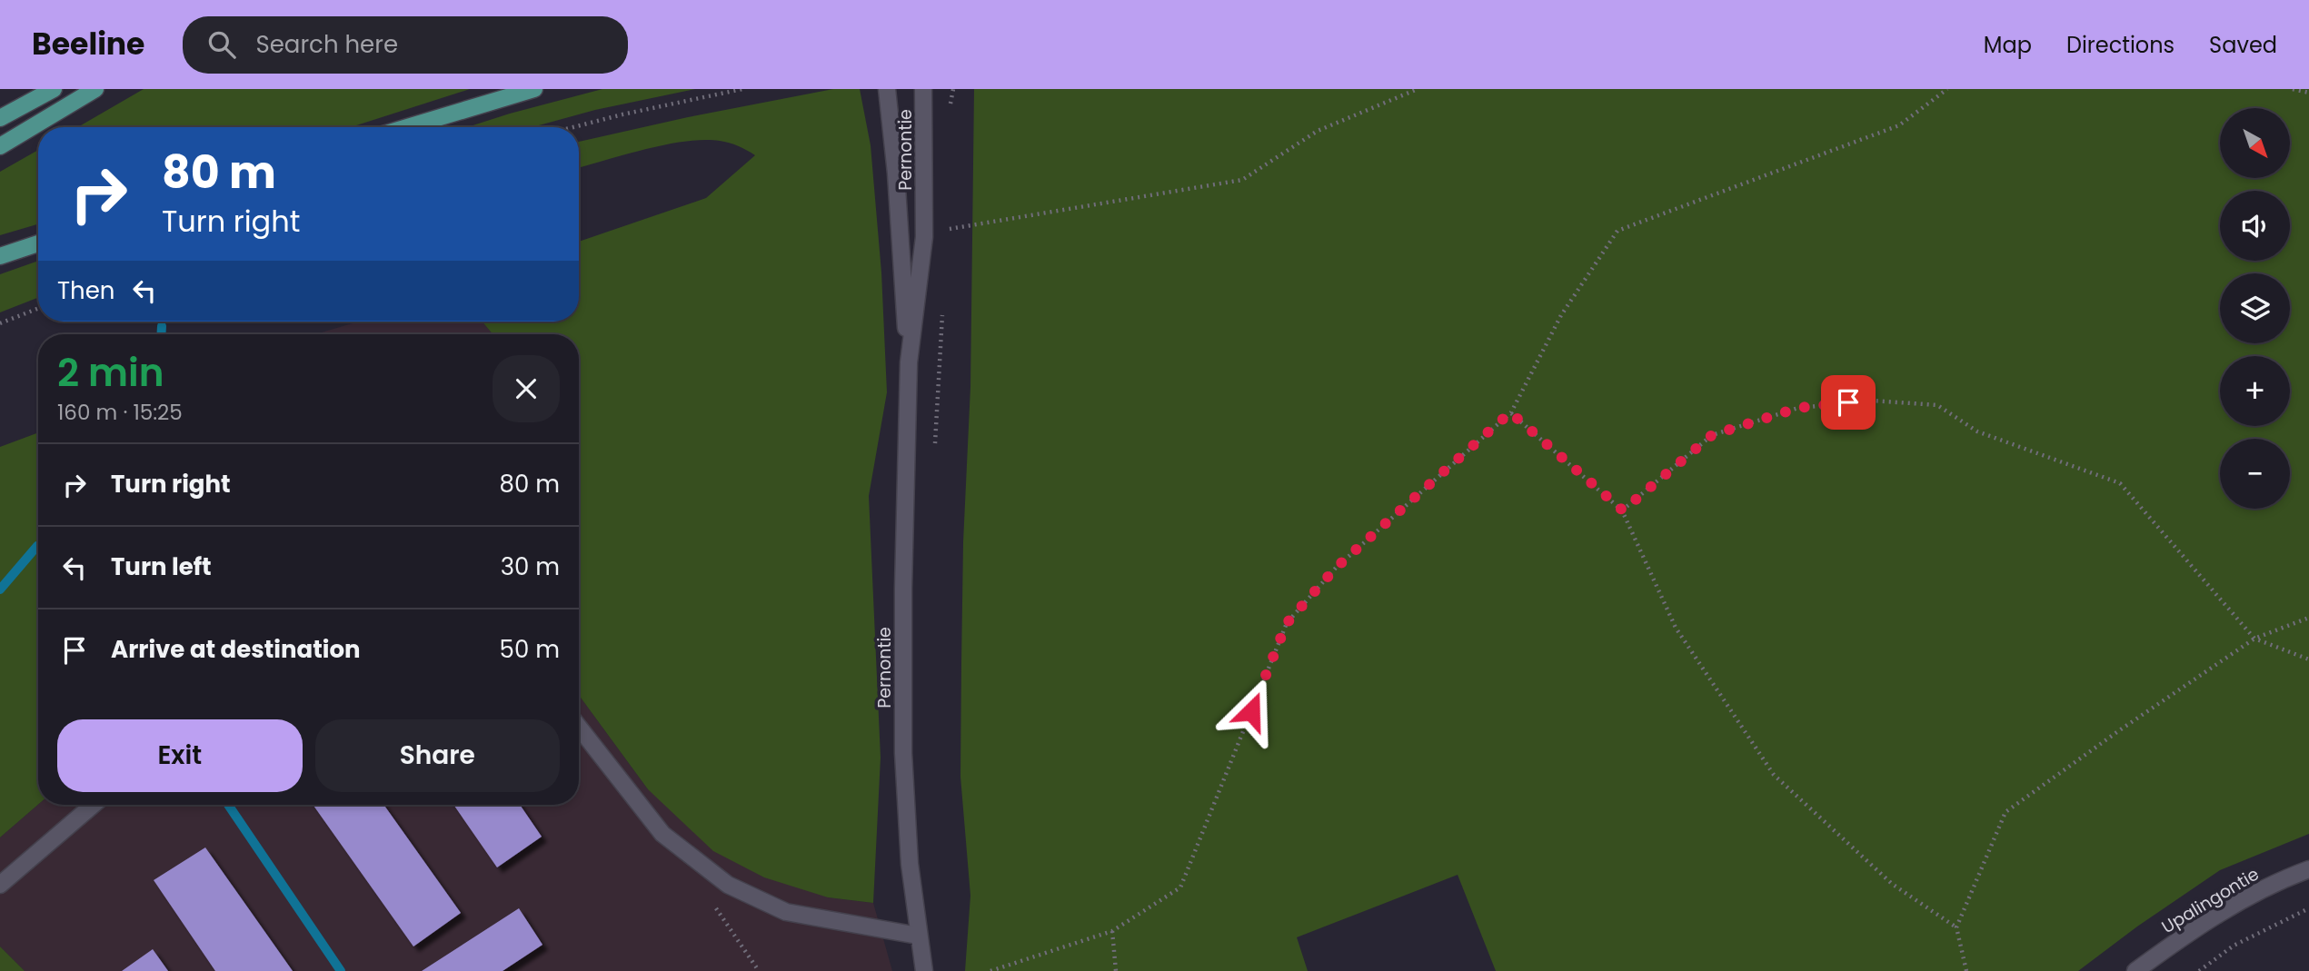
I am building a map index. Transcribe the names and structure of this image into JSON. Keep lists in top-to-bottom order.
{
  "streets": {
    "street": ["Pernontie", "Upalingontie"]
  },
  "north": "bottom right",
  "page": {
    "header": "Beeline",
    "search": "Search here",
    "nav": ["Map", "Directions", "Saved"],
    "map_buttons": ["+", "−"],
    "turn": ["80 m", "Turn right"],
    "then": "Then",
    "heading": ["2 min", "160 m · 15:25"],
    "list": [
      {
        "name": "Turn right",
        "value": "80 m"
      },
      {
        "name": "Turn left",
        "value": "30 m"
      },
      {
        "name": "Arrive at destination",
        "value": "50 m"
      }
    ],
    "buttons": ["Exit", "Share"]
  }
}
